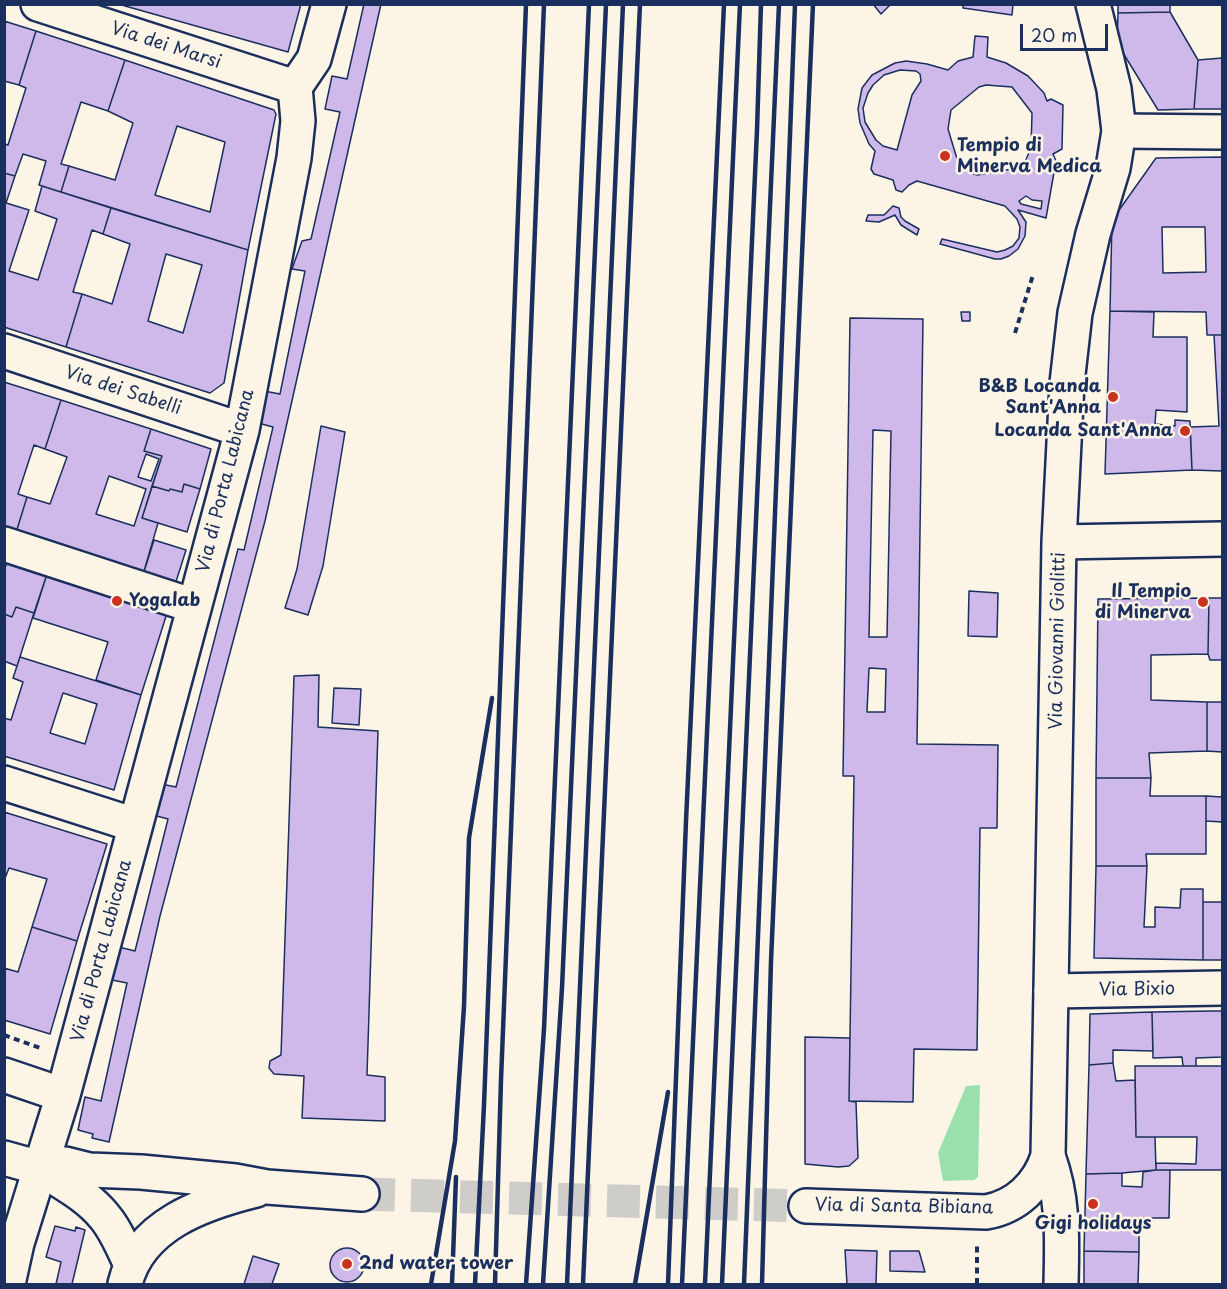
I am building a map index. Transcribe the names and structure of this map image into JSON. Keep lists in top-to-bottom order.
{
  "streets": {
    "street": [
      "Via dei Marsi",
      "Via dei Sabelli",
      "Via di Porta Labicana",
      "Via Giovanni Giolitti",
      "Via Bixio",
      "Via di Santa Bibiana"
    ]
  },
  "crossings": [
    ["Via dei Marsi", "Via di Porta Labicana"],
    ["Via dei Sabelli", "Via di Porta Labicana"],
    ["Via Giovanni Giolitti", "Via Bixio"],
    ["Via Giovanni Giolitti", "Via di Santa Bibiana"]
  ],
  "places": [
    "Tempio di Minerva Medica",
    "B&B Locanda Sant'Anna",
    "Locanda Sant'Anna",
    "Yogalab",
    "Il Tempio di Minerva",
    "Gigi holidays",
    "2nd water tower"
  ],
  "scale_bar": "20 m"
}
